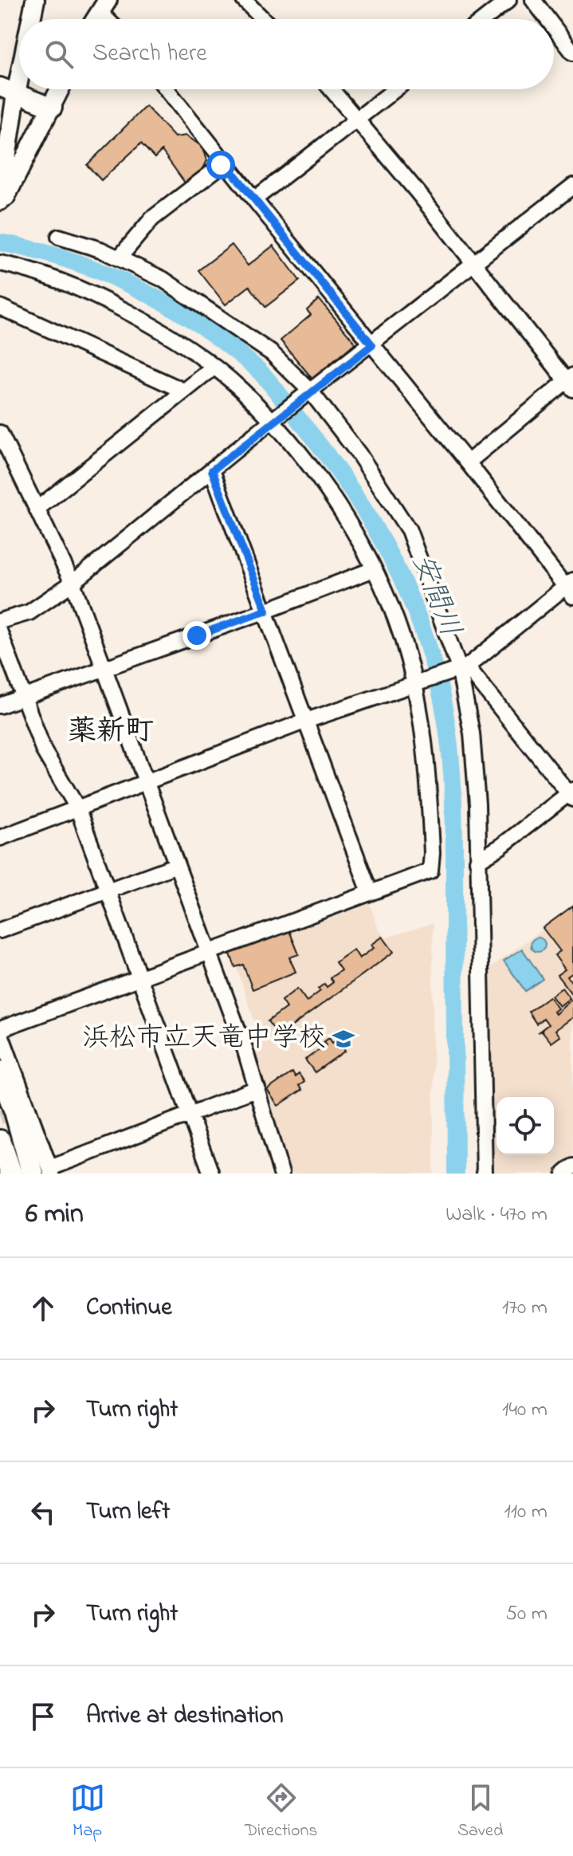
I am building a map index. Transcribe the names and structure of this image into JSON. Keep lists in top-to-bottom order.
{
  "districts": ["薬新町"],
  "water": ["安間川"],
  "places": {
    "school or university": ["浜松市立天竜中学校"]
  },
  "page": {
    "search": "Search here",
    "heading": ["6 min", "Walk · 470 m"],
    "list": [
      ["Continue", "170 m"],
      ["Turn right", "140 m"],
      ["Turn left", "110 m"],
      ["Turn right", "50 m"],
      "Arrive at destination"
    ],
    "nav": ["Map", "Directions", "Saved"]
  }
}
